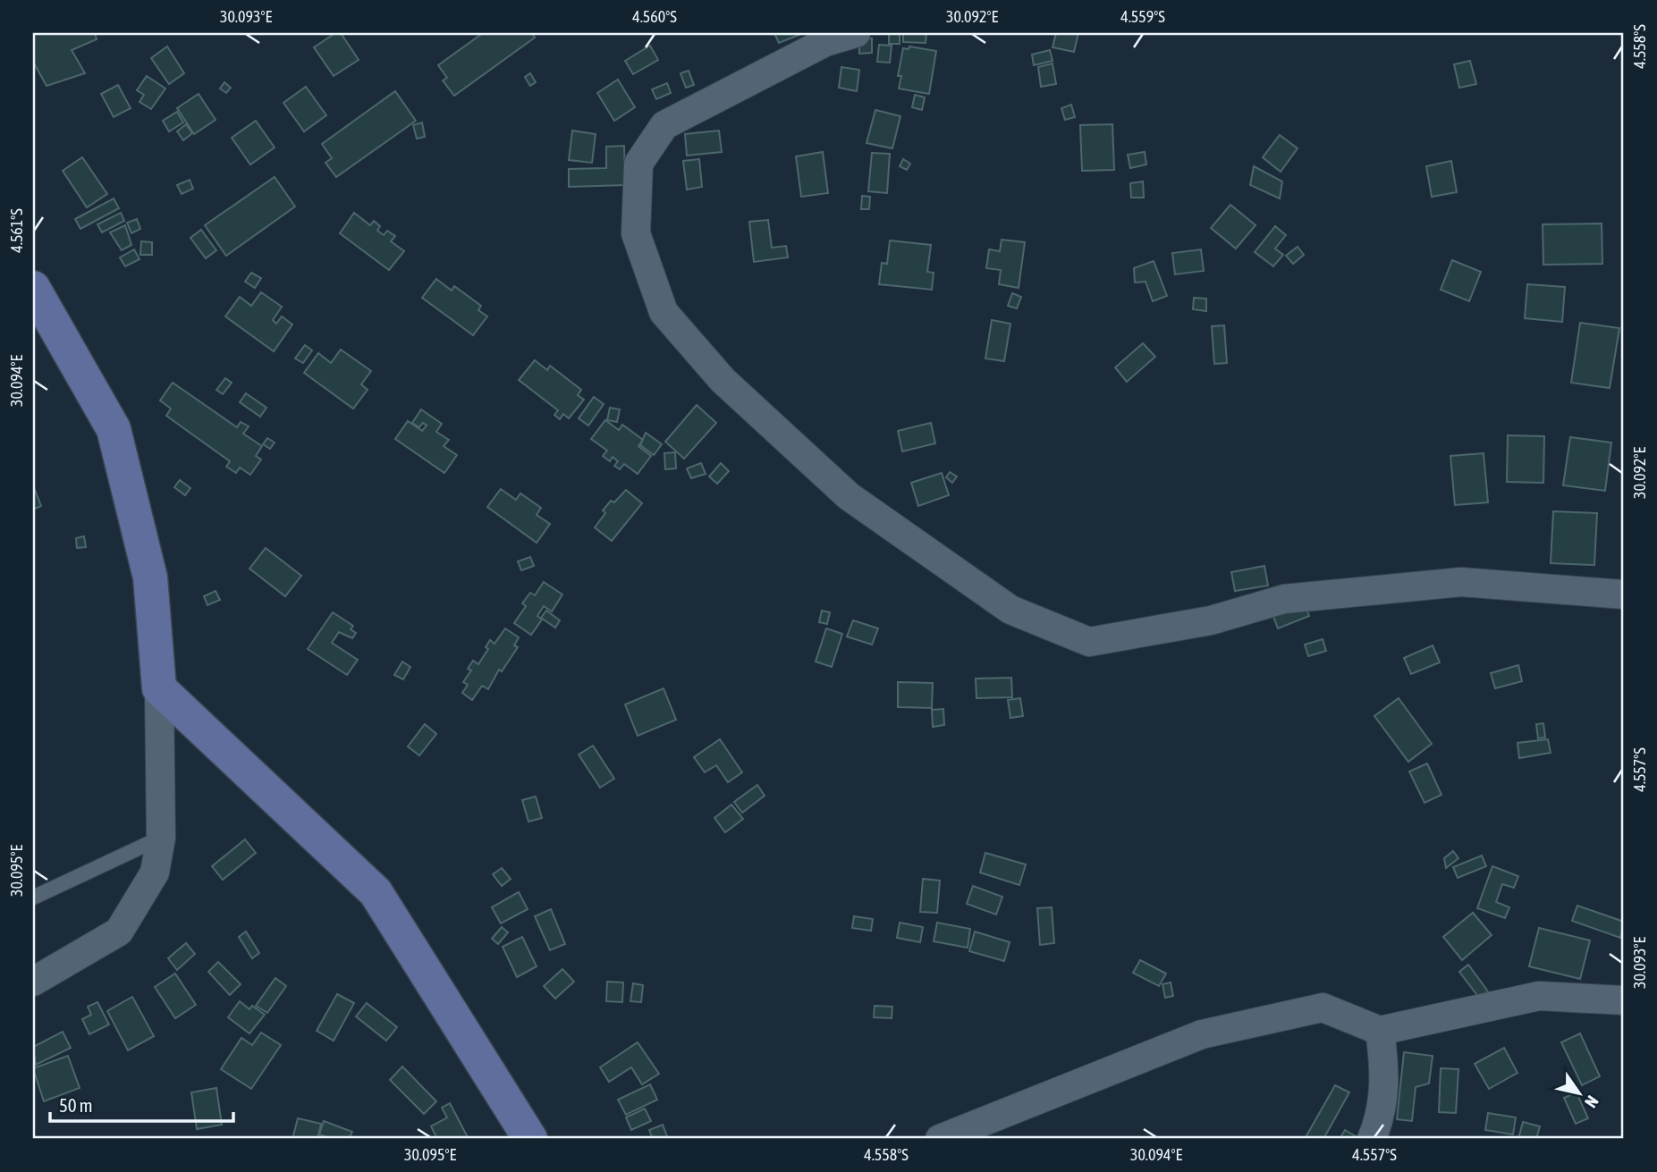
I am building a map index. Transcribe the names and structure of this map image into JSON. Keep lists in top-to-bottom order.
{
  "scale_bar": "50 m",
  "north": "bottom right",
  "coordinates": [
    "30.093°E",
    "4.560°S",
    "30.092°E",
    "4.559°S",
    "4.558°S",
    "4.561°S",
    "30.094°E",
    "4.557°S",
    "30.095°E"
  ]
}
